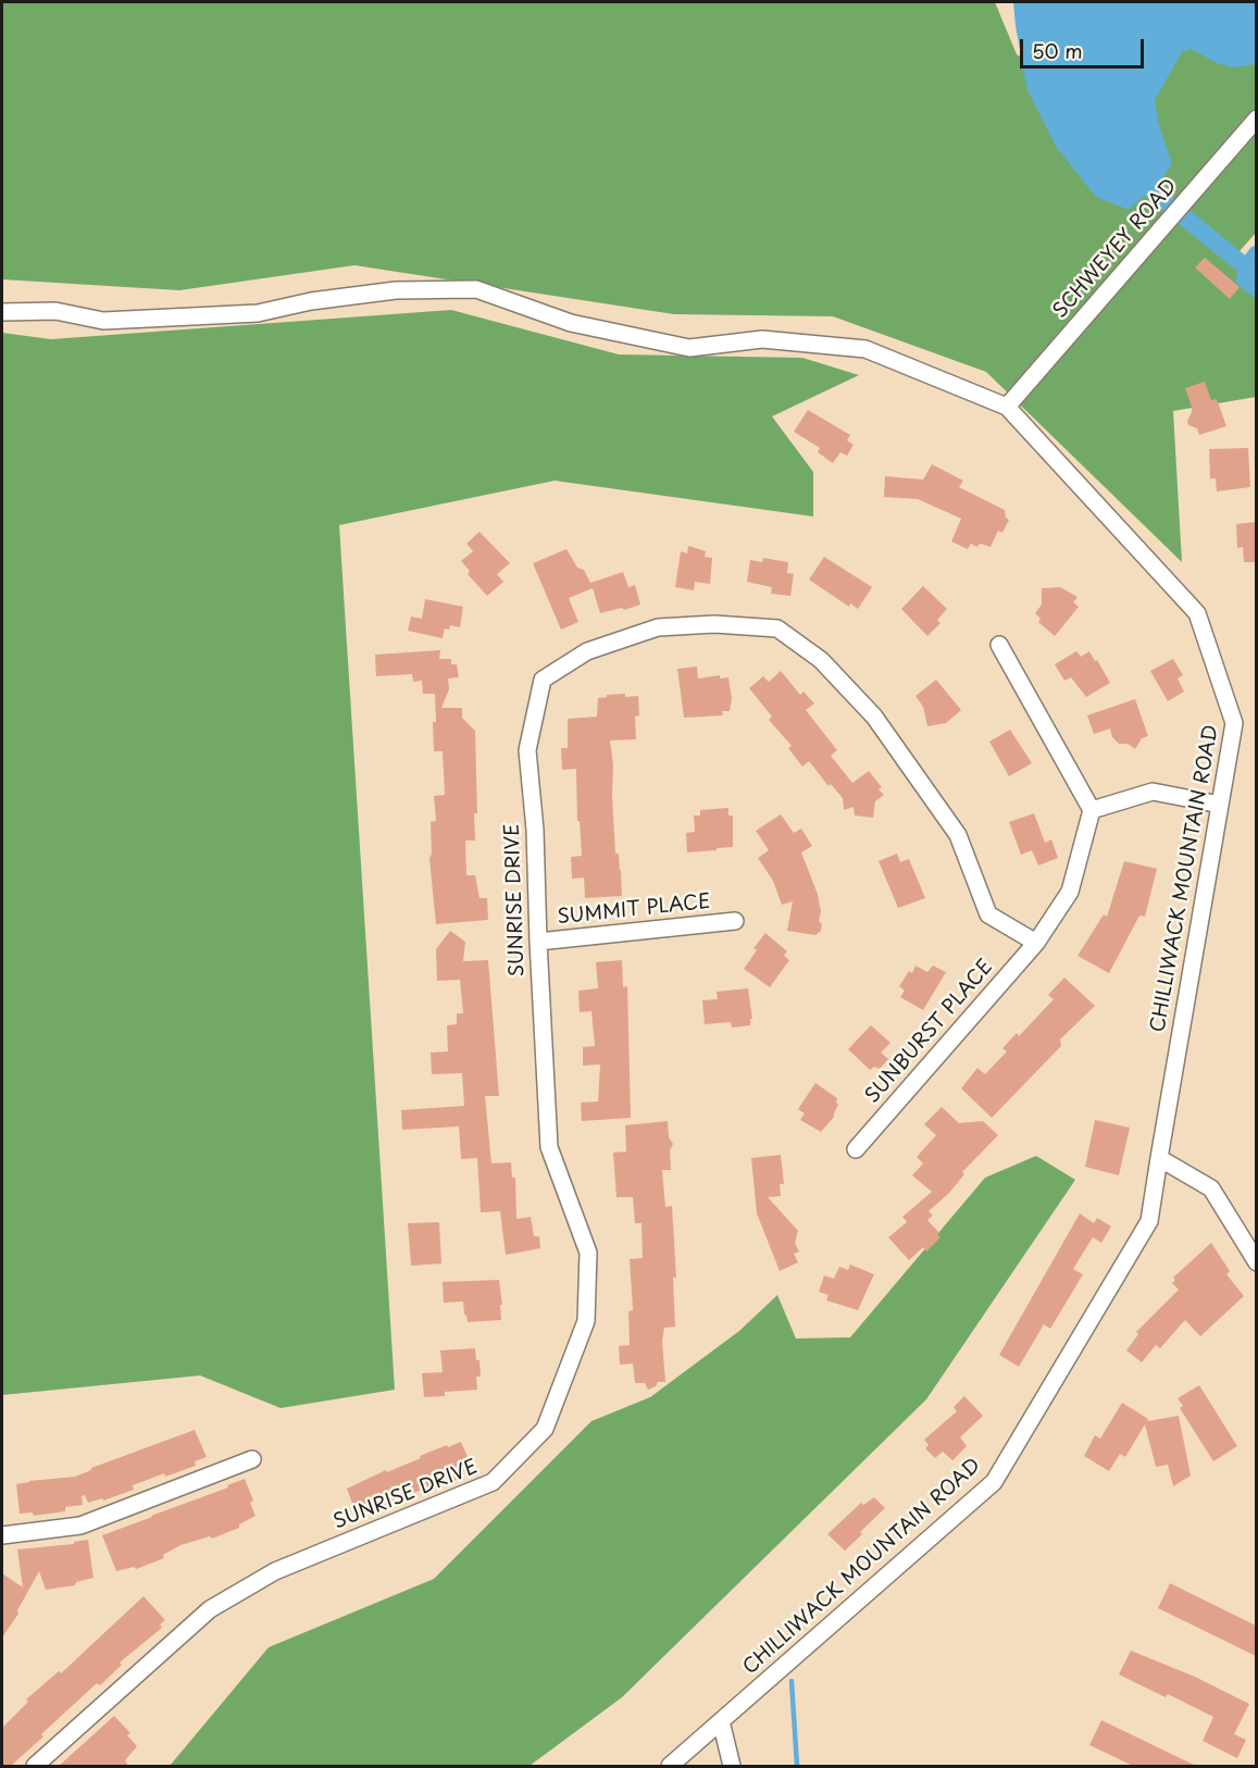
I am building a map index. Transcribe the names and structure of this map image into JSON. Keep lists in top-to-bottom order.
{
  "streets": {
    "street": [
      "SCHWEYEY ROAD",
      "CHILLIWACK MOUNTAIN ROAD",
      "SUNRISE DRIVE",
      "SUMMIT PLACE",
      "SUNBURST PLACE"
    ]
  },
  "crossings": [
    ["SCHWEYEY ROAD", "CHILLIWACK MOUNTAIN ROAD"],
    ["SUNRISE DRIVE", "SUMMIT PLACE"],
    ["SUNRISE DRIVE", "SUNBURST PLACE"]
  ],
  "scale_bar": "50 m"
}
